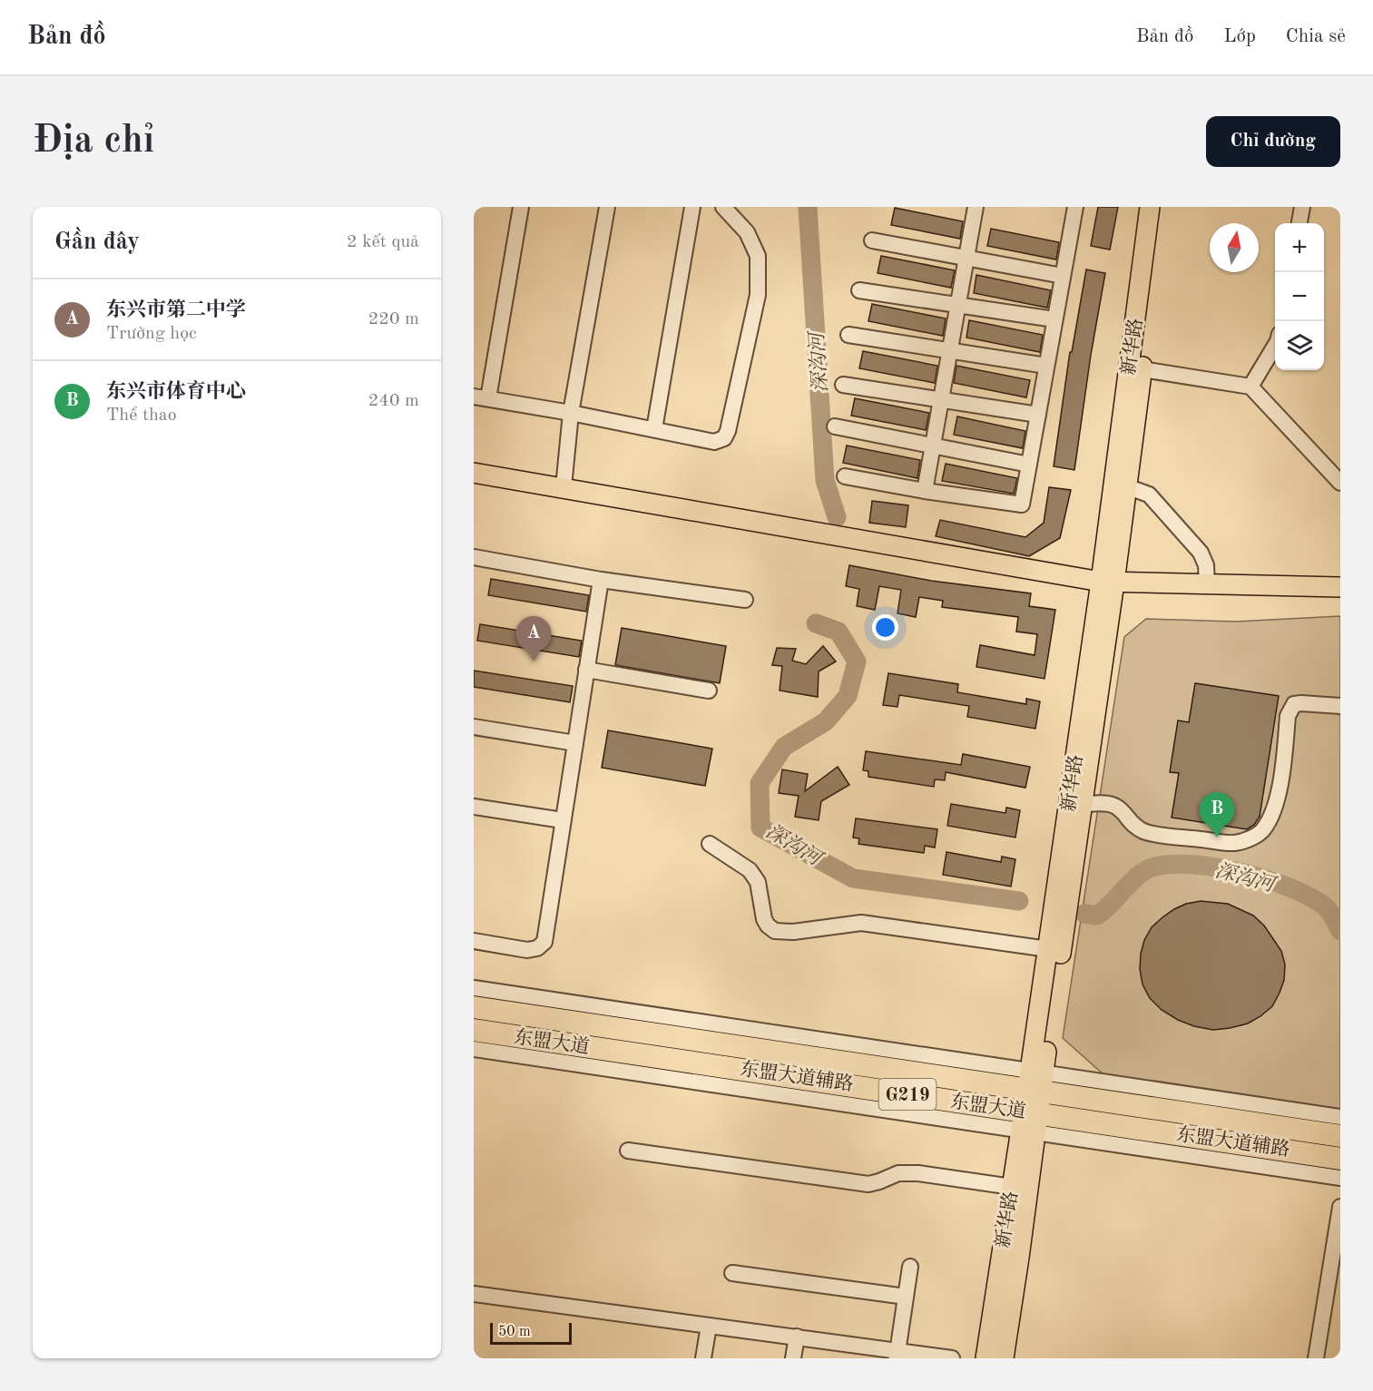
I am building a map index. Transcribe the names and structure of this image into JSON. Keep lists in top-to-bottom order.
{
  "streets": {
    "highway": ["东盟大道", "G219"],
    "main road": ["新华路"],
    "street": ["东盟大道辅路"]
  },
  "crossings": [
    ["新华路", "东盟大道"],
    ["新华路", "东盟大道辅路"],
    ["东盟大道", "东盟大道辅路"]
  ],
  "water": ["深沟河"],
  "scale_bar": "50 m",
  "north": "top",
  "page": {
    "header": "Bản đồ",
    "nav": ["Bản đồ", "Lớp", "Chia sẻ"],
    "buttons": "Chỉ đường",
    "title": "Địa chỉ",
    "heading": ["Gần đây", "2 kết quả"],
    "map_buttons": ["+", "−"],
    "list": [
      {
        "mark": "A",
        "name": "东兴市第二中学",
        "note": "Trường học",
        "value": "220 m"
      },
      {
        "mark": "B",
        "name": "东兴市体育中心",
        "note": "Thể thao",
        "value": "240 m"
      }
    ],
    "pins": ["A", "B"],
    "scale": "50 m"
  }
}
